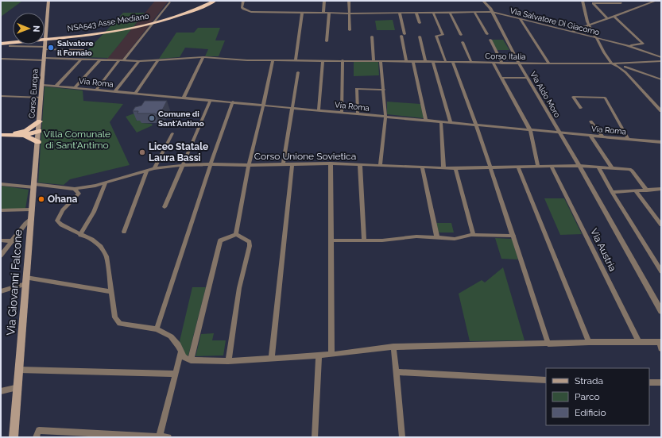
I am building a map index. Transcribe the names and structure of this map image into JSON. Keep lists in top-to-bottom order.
{
  "streets": {
    "highway": ["NSA543 Asse Mediano"],
    "main road": ["Corso Europa", "Via Giovanni Falcone"],
    "street": [
      "Via Salvatore Di Giacomo",
      "Corso Italia",
      "Via Roma",
      "Via Aldo Moro",
      "Corso Unione Sovietica",
      "Via Austria"
    ]
  },
  "crossings": [
    ["Via Salvatore Di Giacomo", "Via Aldo Moro"],
    ["Corso Italia", "Corso Europa"],
    ["Corso Italia", "Via Aldo Moro"],
    ["Via Roma", "Corso Europa"],
    ["Via Roma", "Via Aldo Moro"],
    ["Corso Europa", "Corso Unione Sovietica"],
    ["Corso Europa", "Via Giovanni Falcone"],
    ["Via Aldo Moro", "Corso Unione Sovietica"],
    ["Corso Unione Sovietica", "Via Austria"],
    ["Corso Unione Sovietica", "Via Giovanni Falcone"]
  ],
  "parks": ["Villa Comunale di Sant'Antimo"],
  "places": [
    "Salvatore il Fornaio",
    "Comune di Sant'Antimo",
    "Liceo Statale Laura Bassi",
    "Ohana"
  ],
  "legend": ["Strada", "Parco", "Edificio"],
  "north": "right"
}
